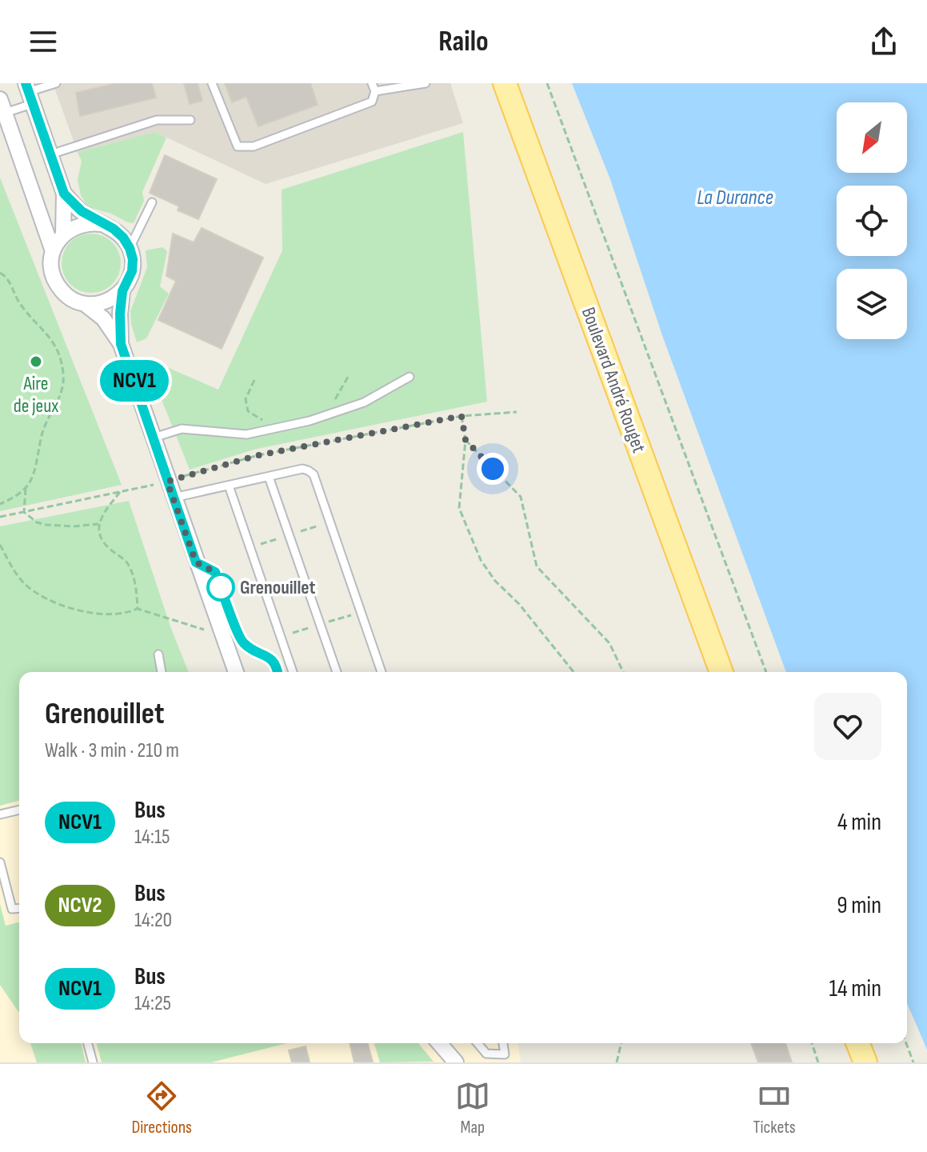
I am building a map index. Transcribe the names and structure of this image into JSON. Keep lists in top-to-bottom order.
{
  "streets": {
    "main road": ["Boulevard André Rouget"]
  },
  "water": ["La Durance"],
  "places": ["Aire de jeux", "Grenouillet"],
  "lines": ["bus line NCV1"],
  "north": "bottom left",
  "page": {
    "header": "Railo",
    "on_map": "NCV1",
    "heading": ["Grenouillet", "Walk · 3 min · 210 m"],
    "list": [
      {
        "mark": "NCV1",
        "name": "Bus",
        "note": "14:15",
        "value": "4 min"
      },
      {
        "mark": "NCV2",
        "name": "Bus",
        "note": "14:20",
        "value": "9 min"
      },
      {
        "mark": "NCV1",
        "name": "Bus",
        "note": "14:25",
        "value": "14 min"
      }
    ],
    "tabs": ["Directions", "Map", "Tickets"]
  }
}
